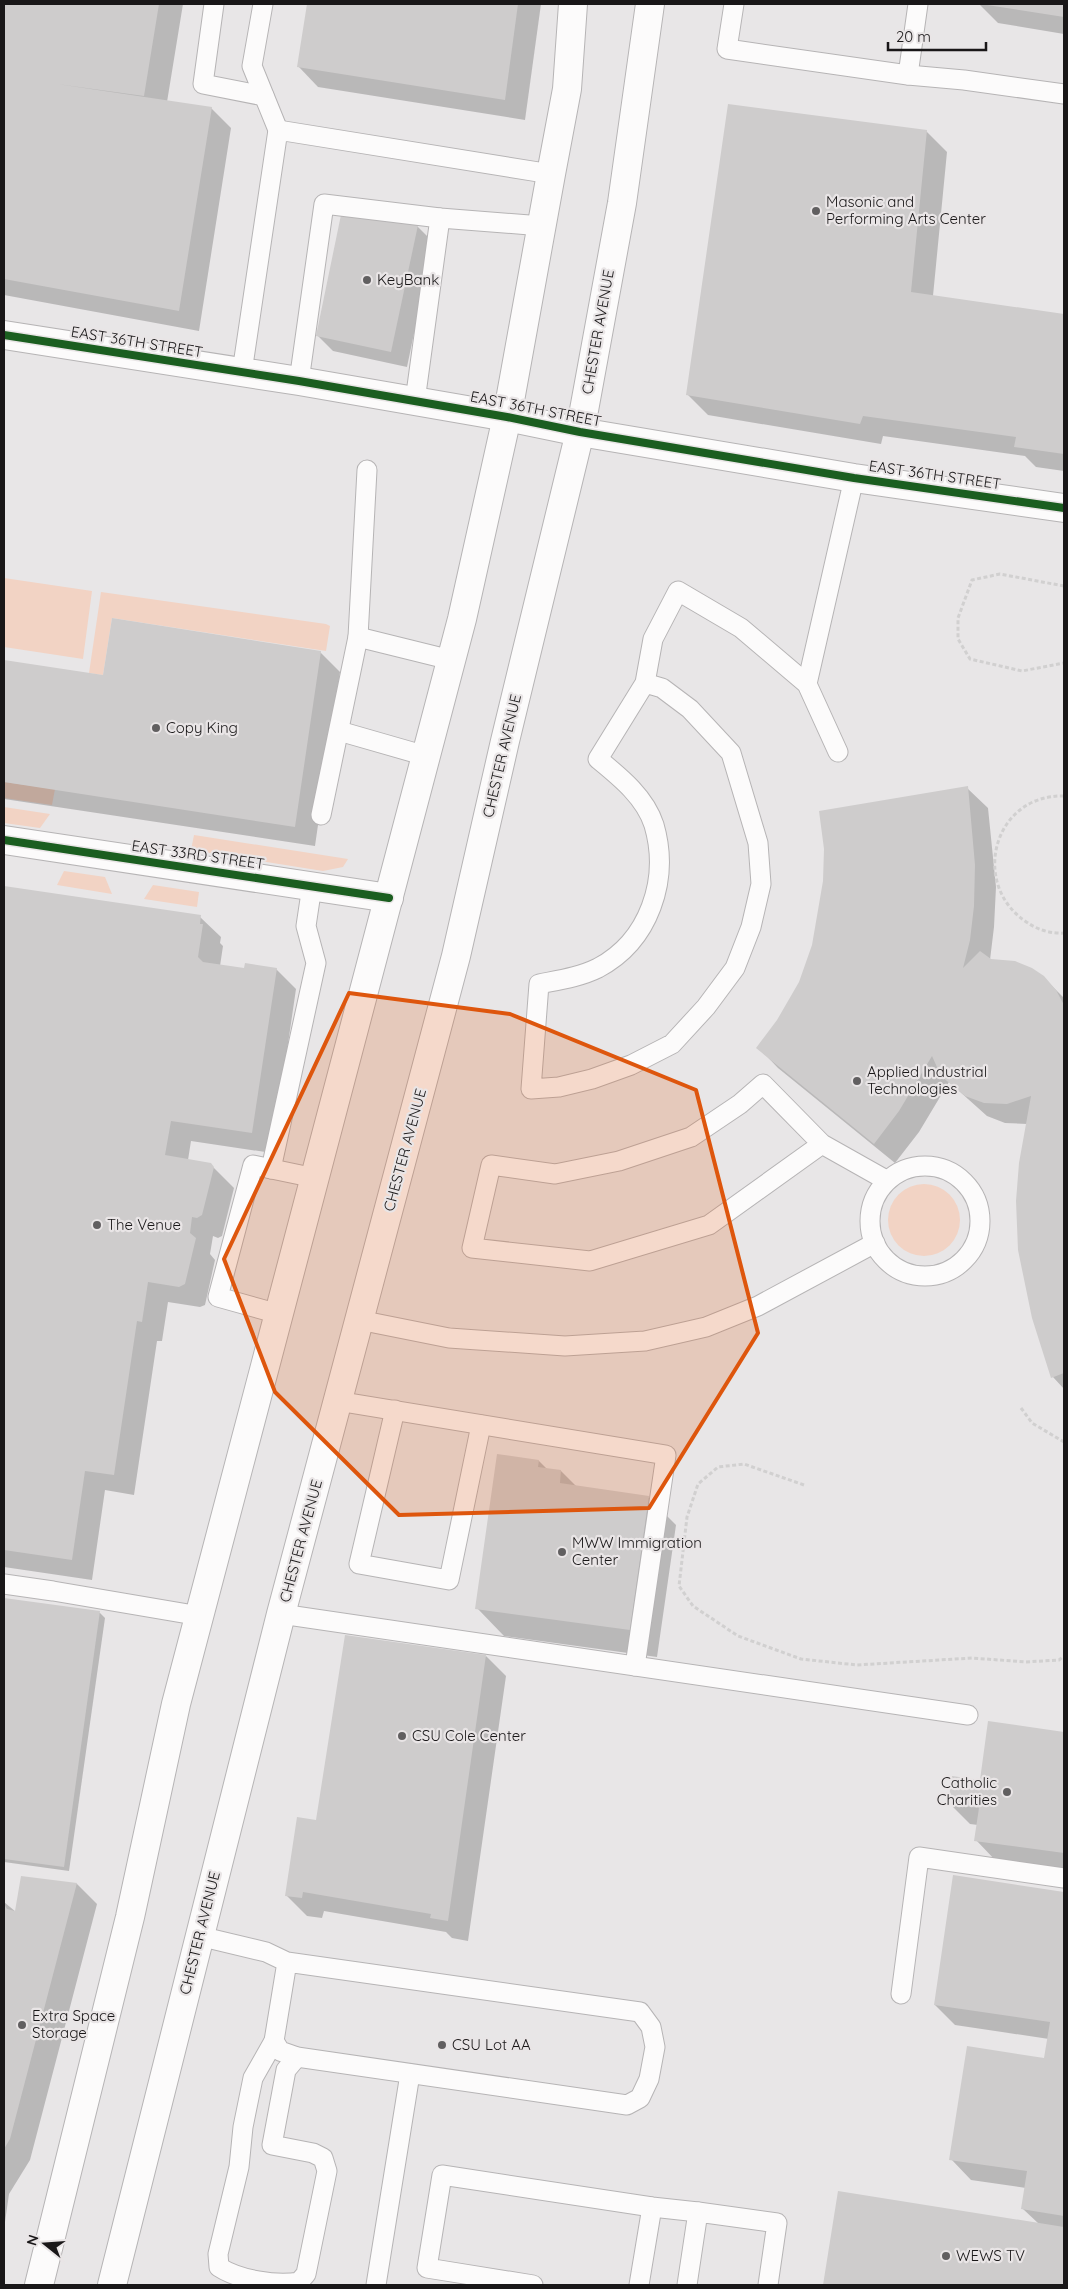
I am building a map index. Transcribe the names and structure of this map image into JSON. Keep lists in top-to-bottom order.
{
  "streets": {
    "main road": ["CHESTER AVENUE", "EAST 36TH STREET", "EAST 33RD STREET"]
  },
  "crossings": [
    ["CHESTER AVENUE", "EAST 36TH STREET"]
  ],
  "places": [
    "Masonic and Performing Arts Center",
    "KeyBank",
    "Copy King",
    "Applied Industrial Technologies",
    "The Venue",
    "MWW Immigration Center",
    "CSU Cole Center",
    "Catholic Charities",
    "Extra Space Storage",
    "CSU Lot AA",
    "WEWS TV"
  ],
  "scale_bar": "20 m",
  "north": "left"
}
